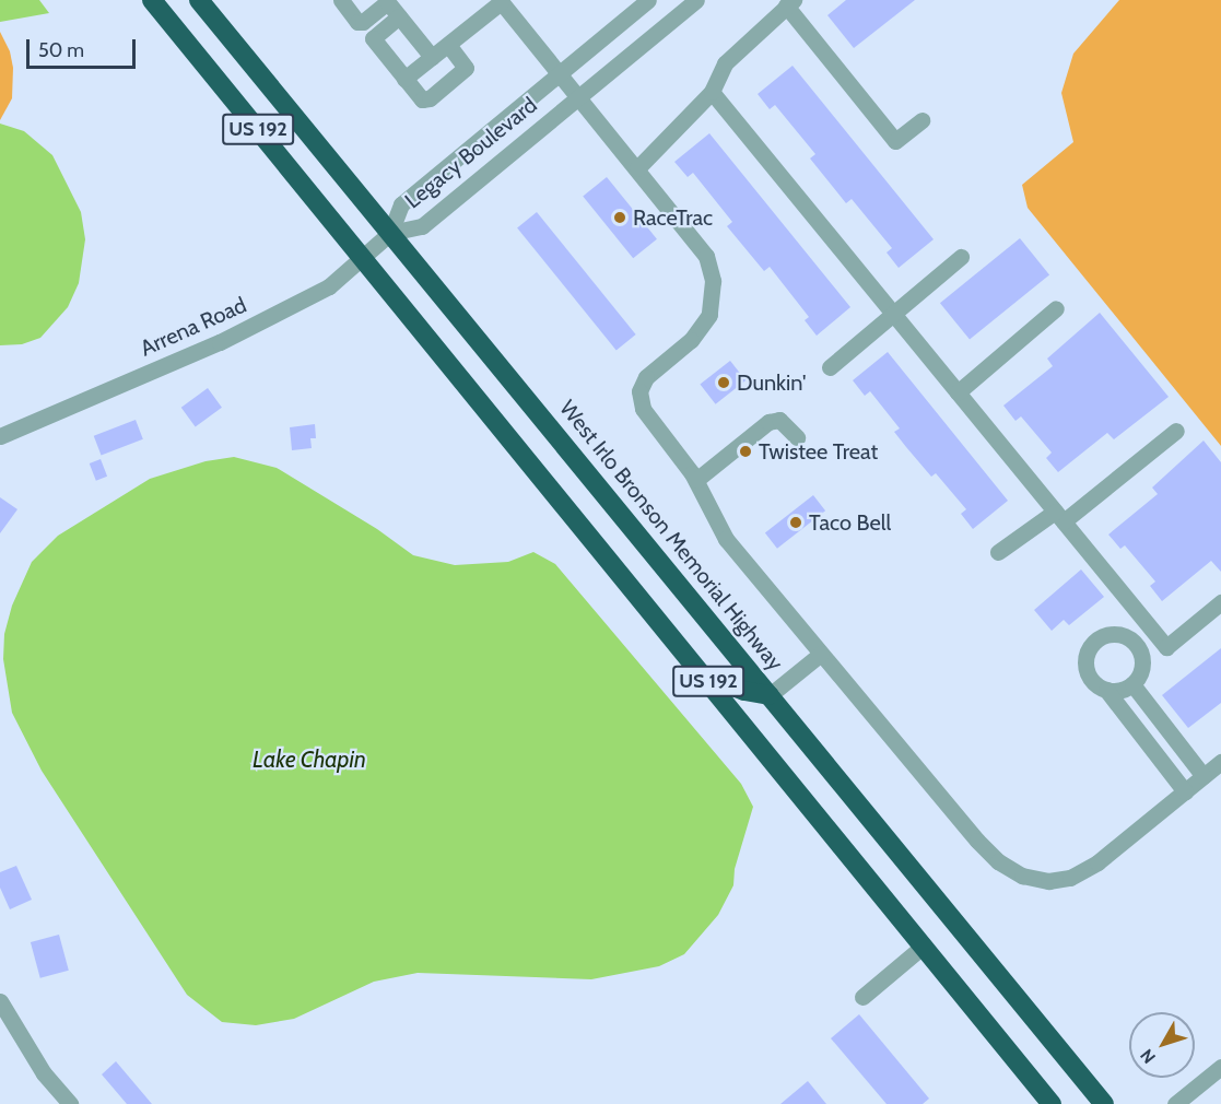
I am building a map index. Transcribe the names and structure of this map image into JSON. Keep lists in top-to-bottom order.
{
  "streets": {
    "highway": ["US 192", "West Irlo Bronson Memorial Highway"],
    "street": ["Legacy Boulevard", "Arrena Road"]
  },
  "crossings": [
    ["US 192", "Arrena Road"],
    ["Legacy Boulevard", "Arrena Road"],
    ["Legacy Boulevard", "West Irlo Bronson Memorial Highway"],
    ["Arrena Road", "West Irlo Bronson Memorial Highway"]
  ],
  "water": ["Lake Chapin"],
  "places": [
    "RaceTrac",
    "Dunkin'",
    "Twistee Treat",
    "Taco Bell"
  ],
  "scale_bar": "50 m",
  "north": "bottom left"
}
